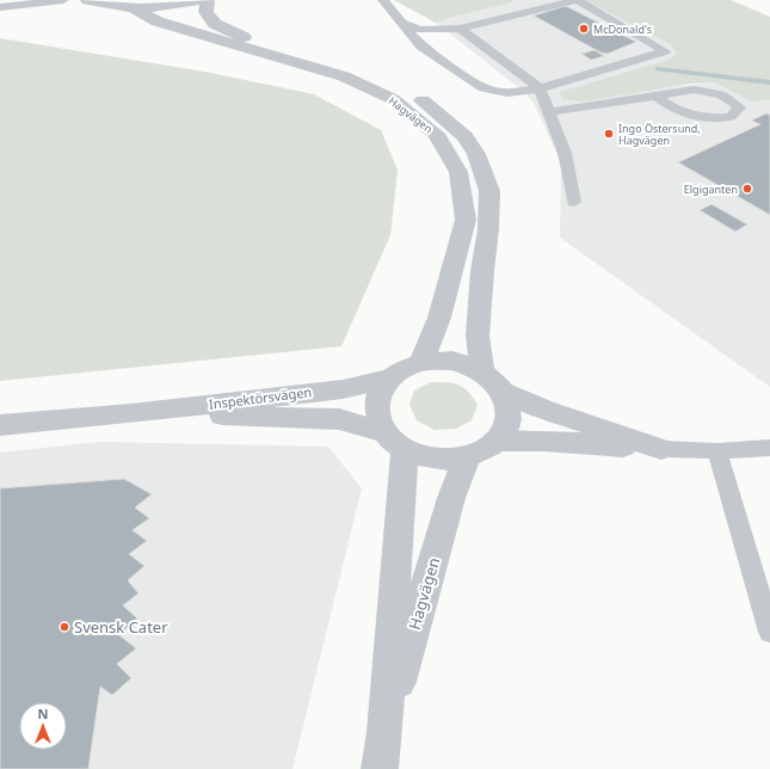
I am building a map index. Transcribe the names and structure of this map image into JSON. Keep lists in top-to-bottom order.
{
  "streets": {
    "street": ["Hagvägen", "Inspektörsvägen"]
  },
  "crossings": [
    ["Hagvägen", "Inspektörsvägen"]
  ],
  "places": [
    "McDonald's",
    "Ingo Östersund, Hagvägen",
    "Elgiganten",
    "Svensk Cater"
  ],
  "north": "top"
}
